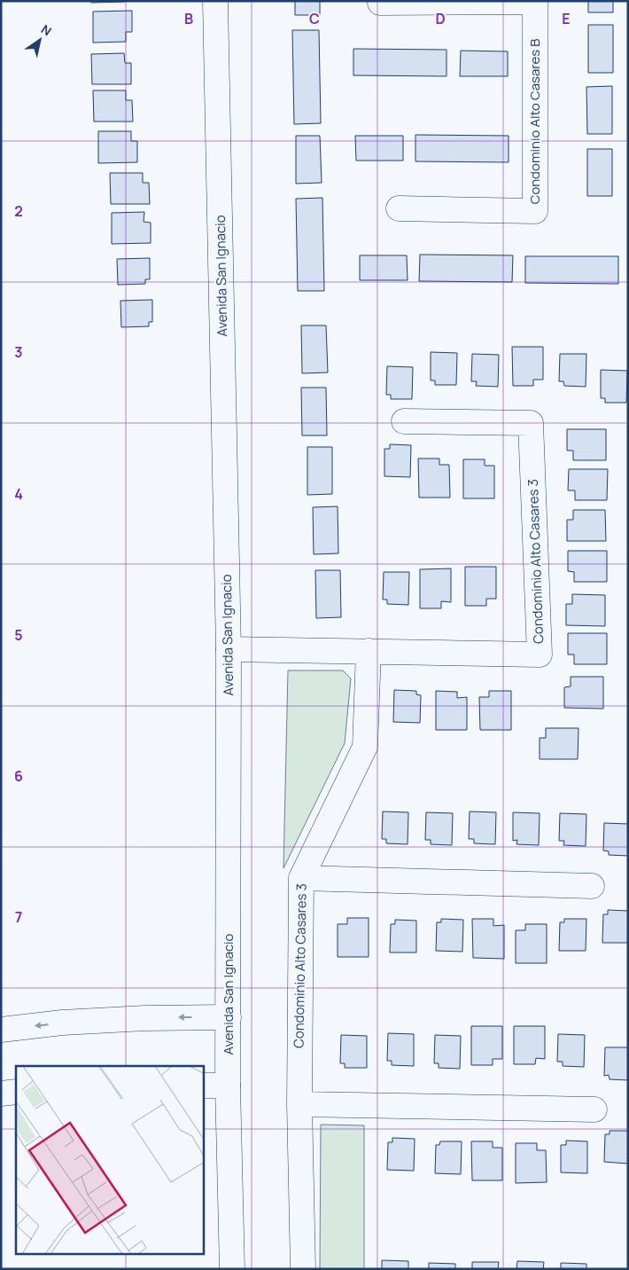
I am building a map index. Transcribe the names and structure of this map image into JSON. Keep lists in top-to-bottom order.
{
  "streets": {
    "street": ["Condominio Alto Casares B", "Avenida San Ignacio", "Condominio Alto Casares 3"]
  },
  "crossings": [
    ["Avenida San Ignacio", "Condominio Alto Casares 3"]
  ],
  "north": "top right",
  "grid": {
    "columns": [
      "B",
      "C",
      "D",
      "E"
    ],
    "rows": [
      "2",
      "3",
      "4",
      "5",
      "6",
      "7"
    ]
  }
}
